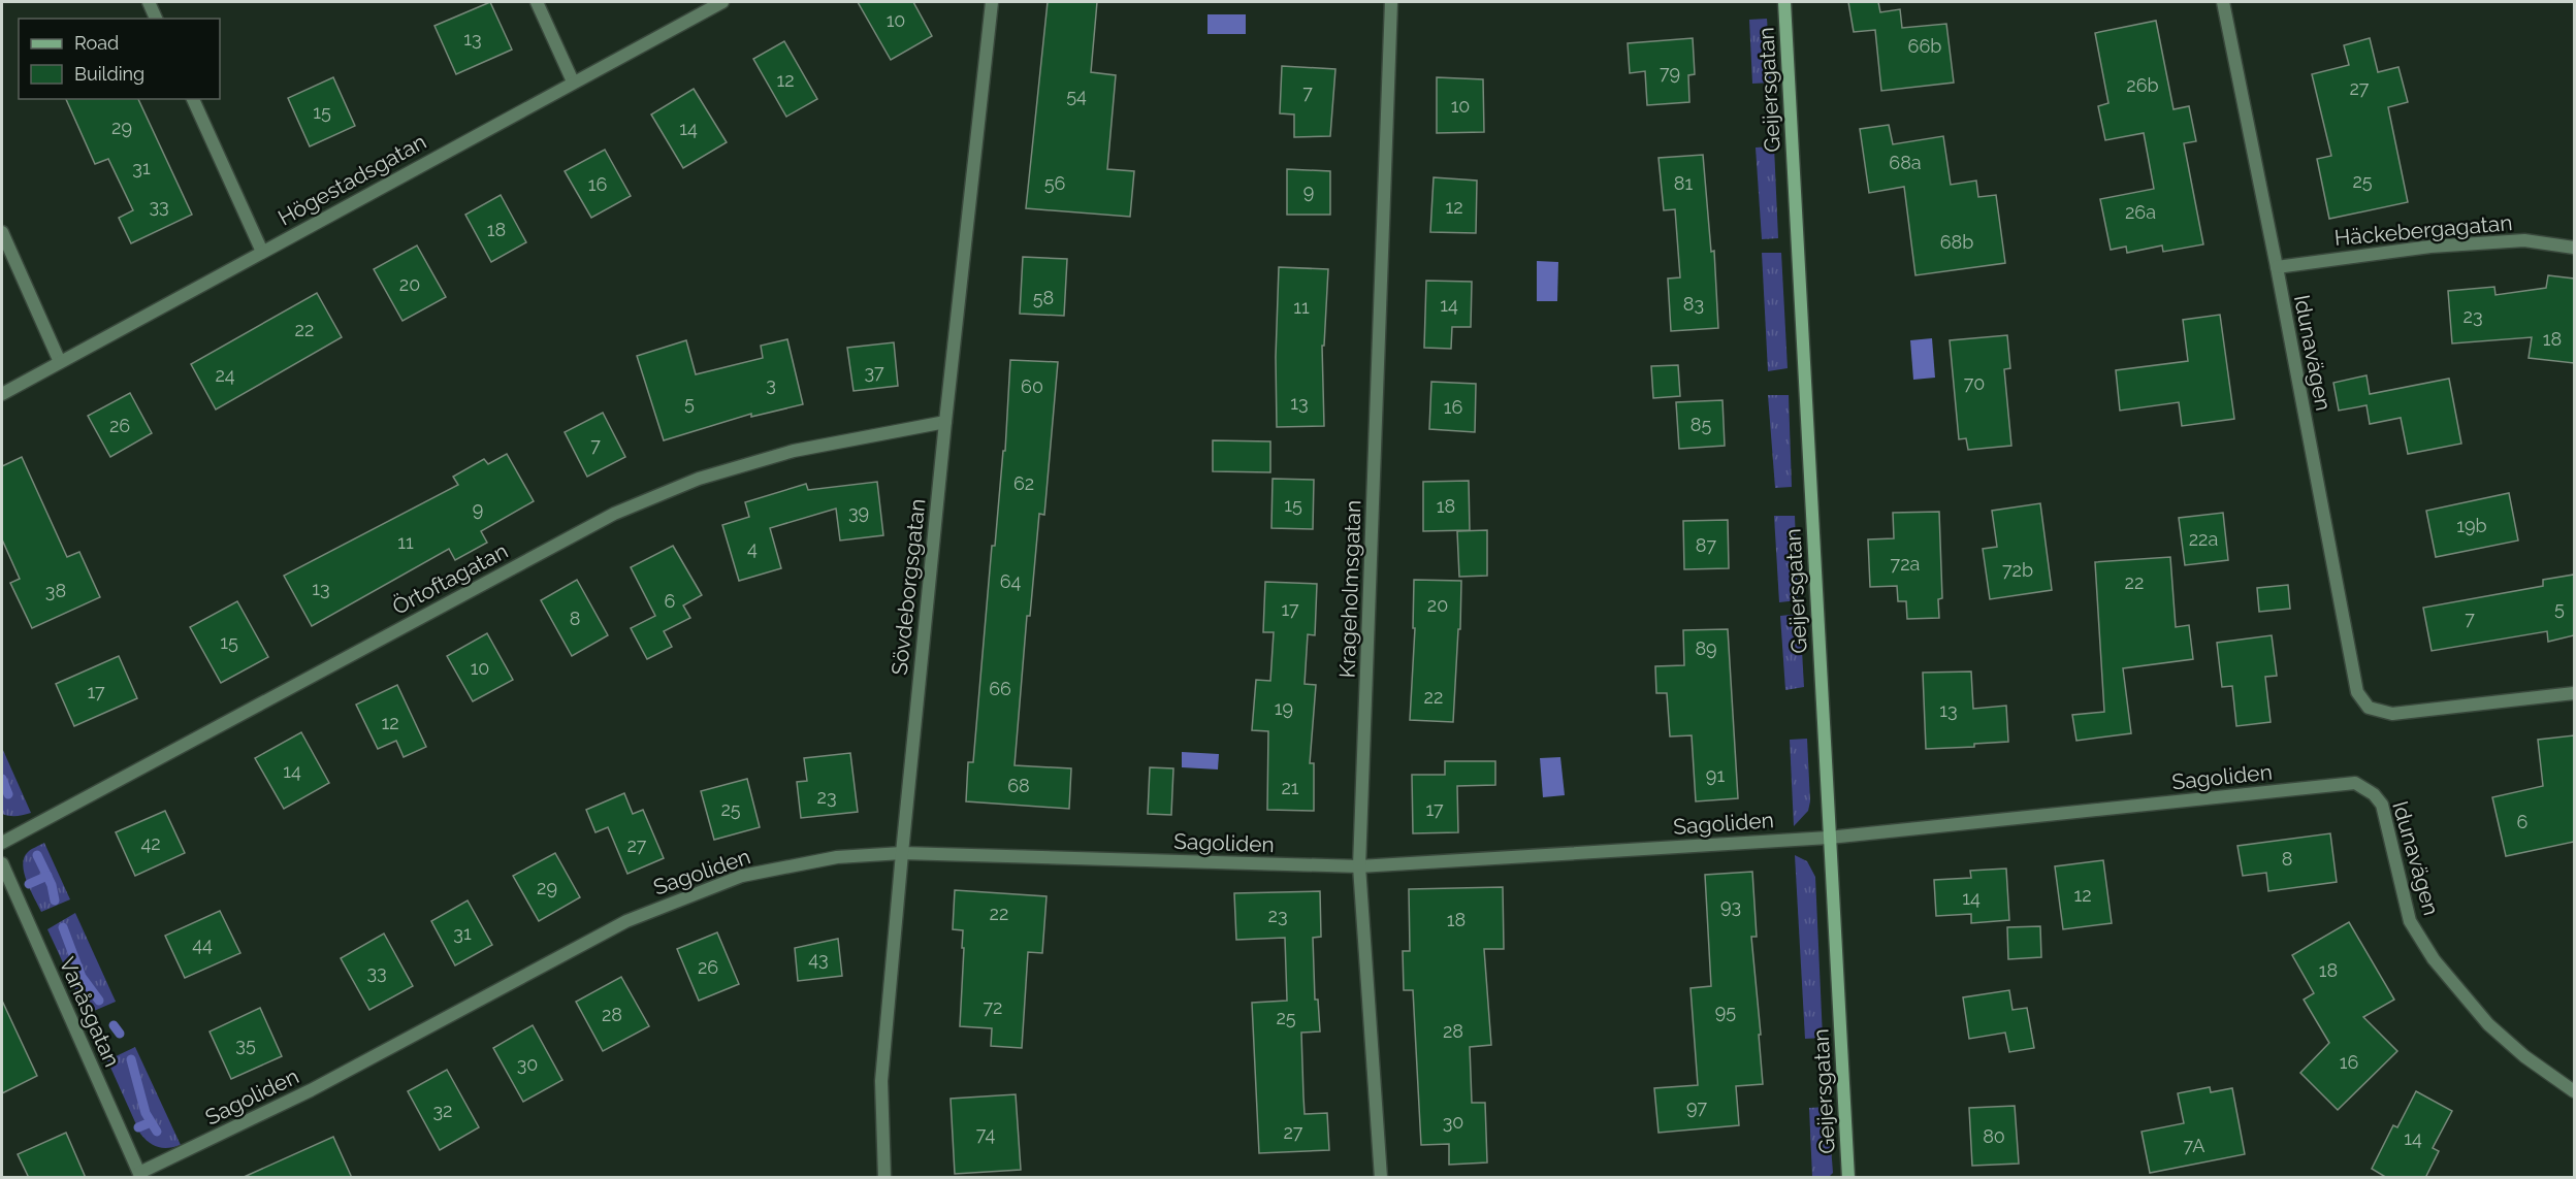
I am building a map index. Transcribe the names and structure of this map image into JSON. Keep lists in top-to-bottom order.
{
  "streets": {
    "street": [
      "Geijersgatan",
      "Högestadsgatan",
      "Häckebergagatan",
      "Idunavägen",
      "Örtoftagatan",
      "Sövdeborgsgatan",
      "Krageholmsgatan",
      "Sagoliden",
      "Vanåsgatan"
    ]
  },
  "crossings": [
    ["Geijersgatan", "Sagoliden"],
    ["Häckebergagatan", "Idunavägen"],
    ["Idunavägen", "Sagoliden"],
    ["Örtoftagatan", "Sövdeborgsgatan"],
    ["Sövdeborgsgatan", "Sagoliden"],
    ["Krageholmsgatan", "Sagoliden"],
    ["Sagoliden", "Vanåsgatan"]
  ],
  "house_numbers": [
    "10",
    "13",
    "66b",
    "79",
    "12",
    "26b",
    "27",
    "7",
    "54",
    "10",
    "15",
    "29",
    "14",
    "68a",
    "31",
    "25",
    "56",
    "81",
    "16",
    "9",
    "33",
    "12",
    "26a",
    "18",
    "68b",
    "20",
    "58",
    "83",
    "14",
    "11",
    "23",
    "22",
    "18",
    "37",
    "24",
    "70",
    "3",
    "60",
    "5",
    "13",
    "16",
    "85",
    "26",
    "7",
    "62",
    "15",
    "18",
    "9",
    "39",
    "19b",
    "22a",
    "11",
    "87",
    "4",
    "72a",
    "72b",
    "64",
    "22",
    "13",
    "38",
    "6",
    "20",
    "5",
    "17",
    "8",
    "7",
    "15",
    "89",
    "10",
    "66",
    "17",
    "22",
    "19",
    "13",
    "12",
    "14",
    "91",
    "68",
    "21",
    "23",
    "25",
    "17",
    "6",
    "42",
    "27",
    "8",
    "29",
    "12",
    "14",
    "93",
    "22",
    "23",
    "18",
    "31",
    "44",
    "43",
    "26",
    "18",
    "33",
    "72",
    "95",
    "28",
    "25",
    "28",
    "35",
    "16",
    "30",
    "97",
    "32",
    "30",
    "27",
    "74",
    "80",
    "14",
    "7A"
  ],
  "legend": ["Road", "Building"]
}
